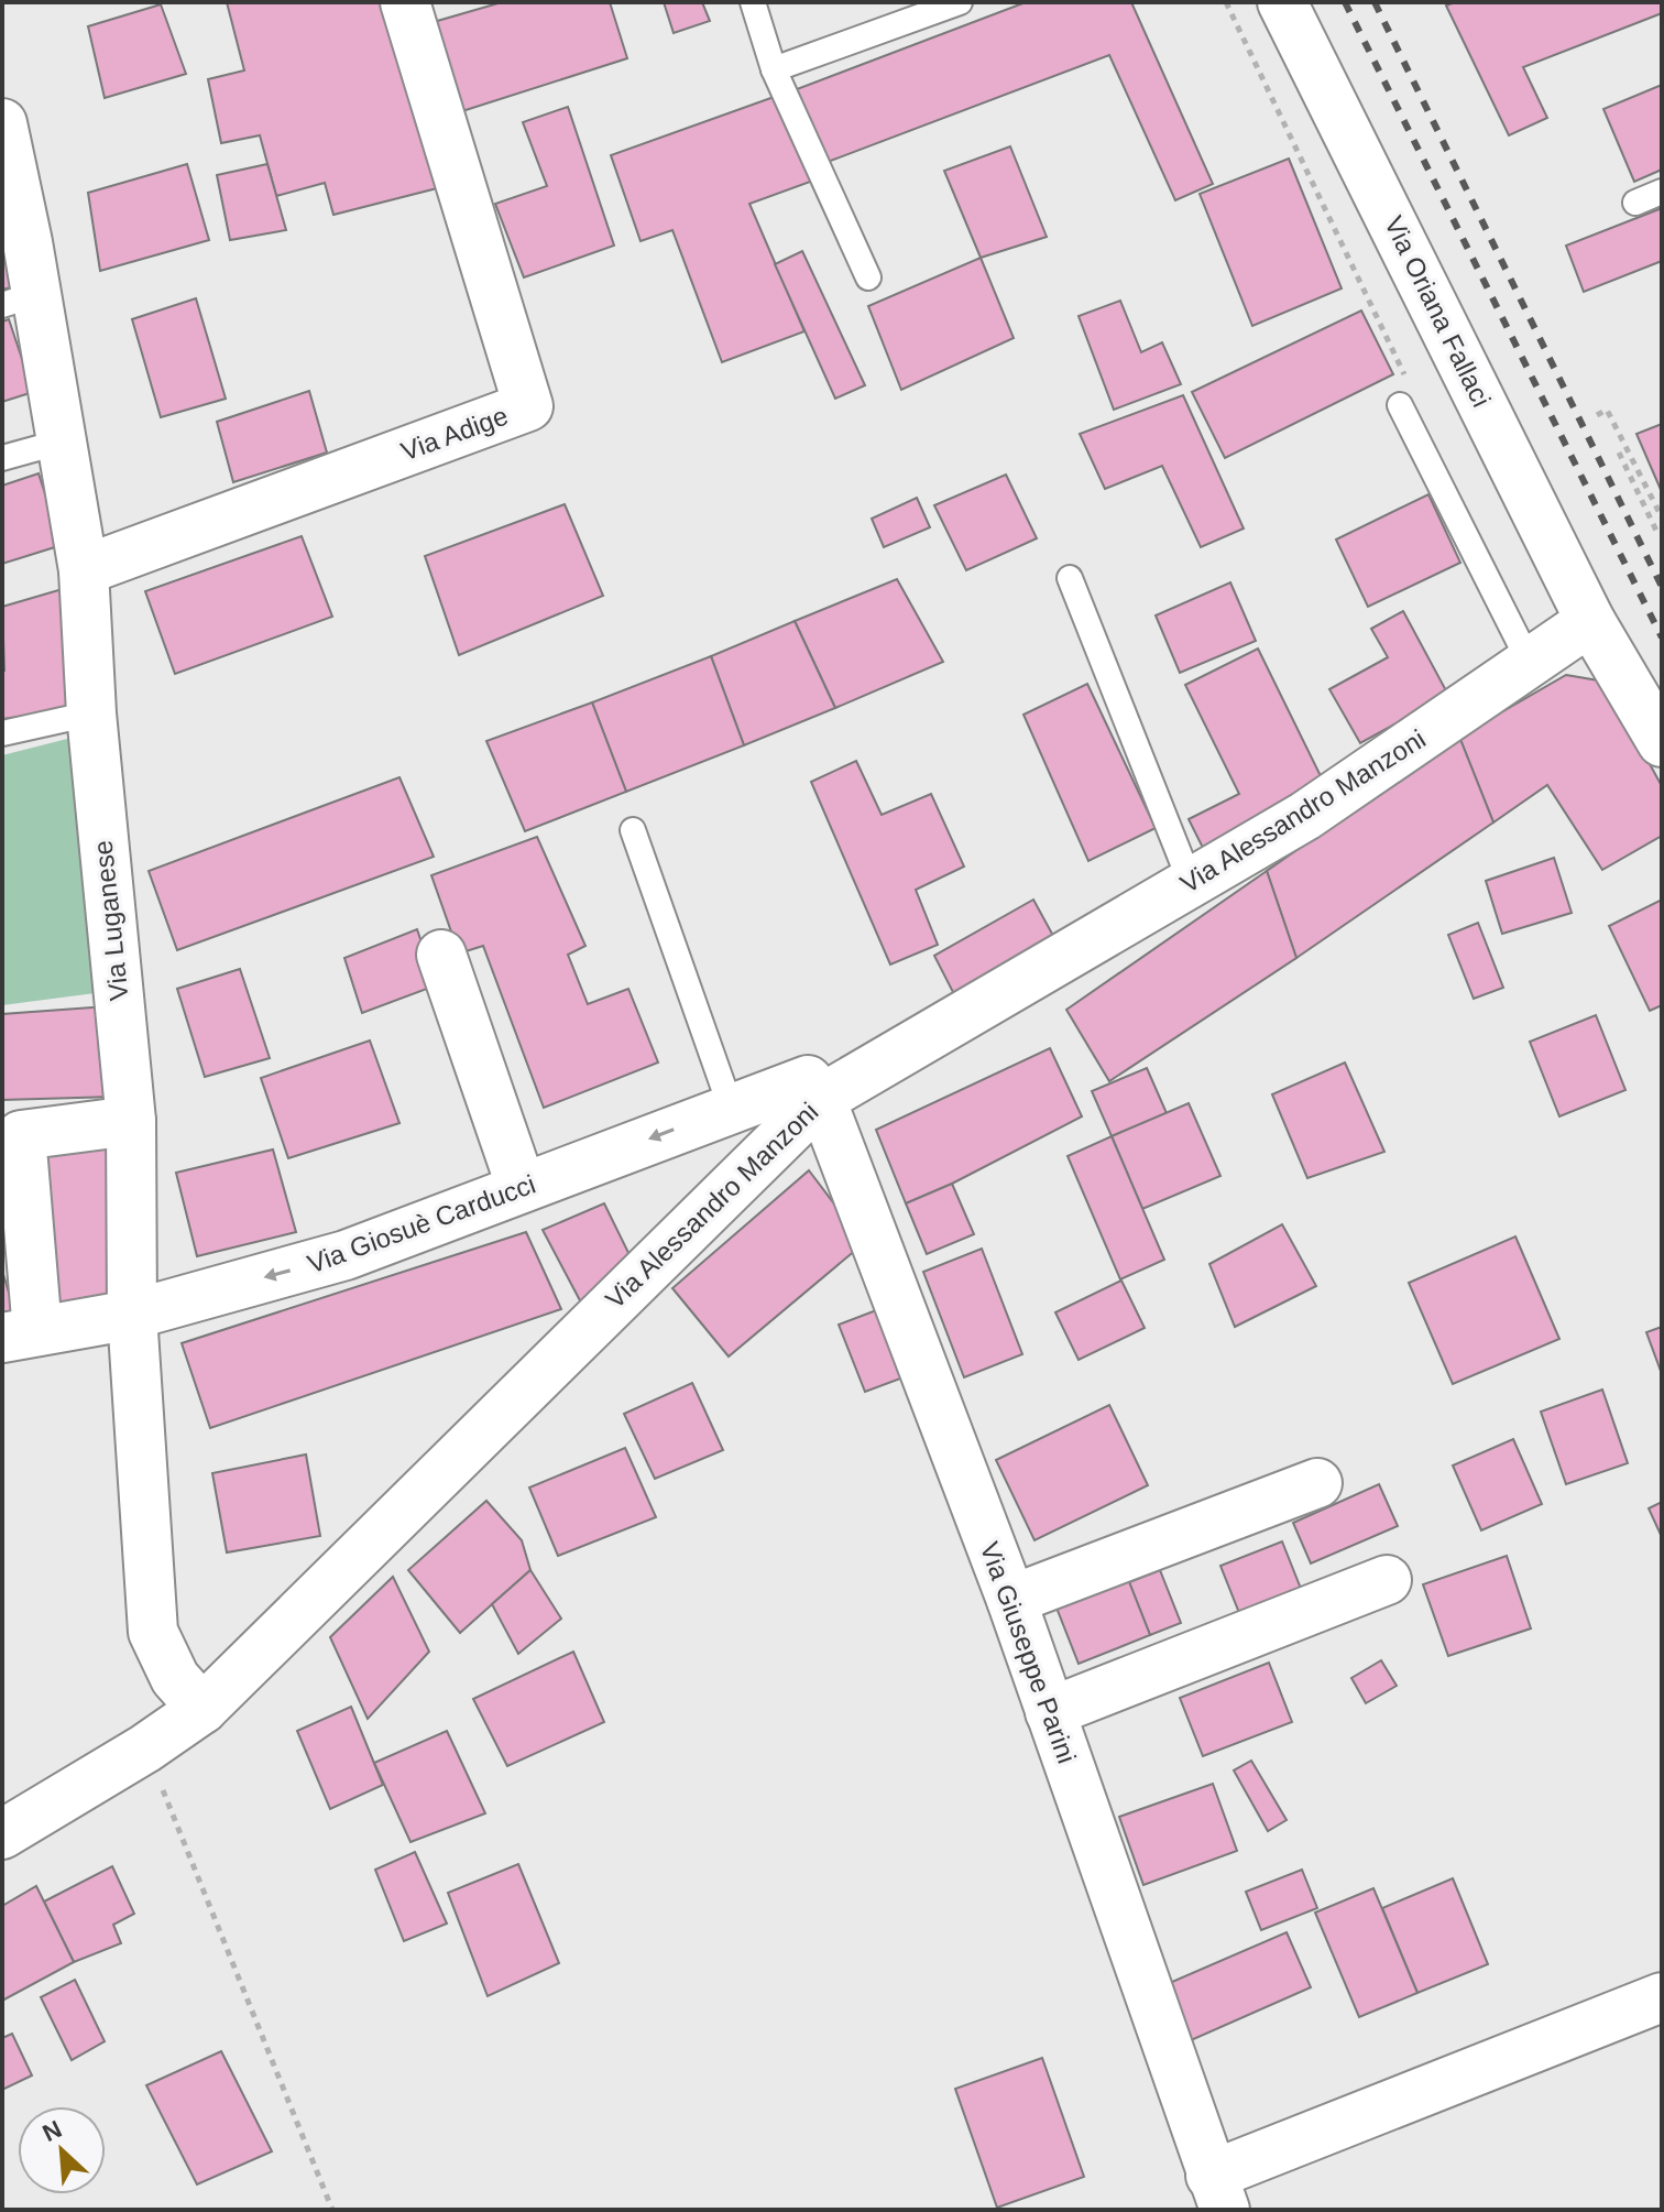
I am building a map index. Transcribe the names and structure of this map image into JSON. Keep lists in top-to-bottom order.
{
  "streets": {
    "street": [
      "Via Oriana Fallaci",
      "Via Adige",
      "Via Alessandro Manzoni",
      "Via Luganese",
      "Via Giosuè Carducci",
      "Via Giuseppe Parini"
    ]
  },
  "crossings": [
    ["Via Oriana Fallaci", "Via Alessandro Manzoni"],
    ["Via Adige", "Via Luganese"],
    ["Via Alessandro Manzoni", "Via Luganese"],
    ["Via Alessandro Manzoni", "Via Giosuè Carducci"],
    ["Via Alessandro Manzoni", "Via Giuseppe Parini"],
    ["Via Luganese", "Via Giosuè Carducci"],
    ["Via Giosuè Carducci", "Via Giuseppe Parini"]
  ],
  "one_way": ["Via Giosuè Carducci"],
  "north": "top left"
}
